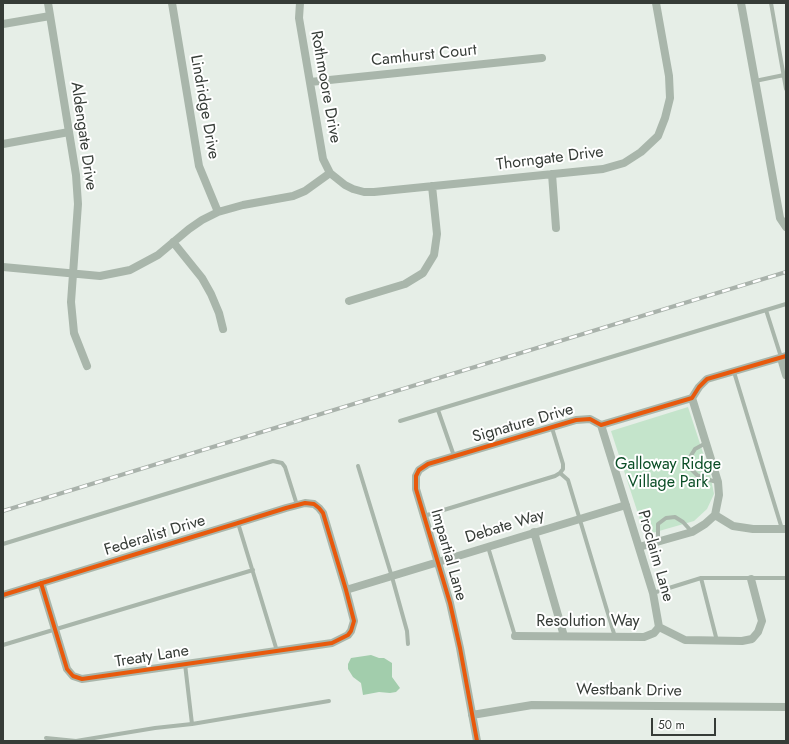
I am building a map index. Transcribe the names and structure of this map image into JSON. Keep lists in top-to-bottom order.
{
  "streets": {
    "street": [
      "Camhurst Court",
      "Rothmoore Drive",
      "Lindridge Drive",
      "Aldengate Drive",
      "Thorngate Drive",
      "Signature Drive",
      "Debate Way",
      "Federalist Drive",
      "Impartial Lane",
      "Proclaim Lane",
      "Resolution Way",
      "Treaty Lane",
      "Westbank Drive"
    ]
  },
  "crossings": [
    ["Camhurst Court", "Rothmoore Drive"],
    ["Rothmoore Drive", "Thorngate Drive"],
    ["Signature Drive", "Impartial Lane"],
    ["Signature Drive", "Proclaim Lane"],
    ["Debate Way", "Impartial Lane"],
    ["Debate Way", "Proclaim Lane"],
    ["Debate Way", "Treaty Lane"],
    ["Federalist Drive", "Treaty Lane"],
    ["Impartial Lane", "Westbank Drive"],
    ["Proclaim Lane", "Resolution Way"]
  ],
  "parks": ["Galloway Ridge Village Park"],
  "scale_bar": "50 m"
}
